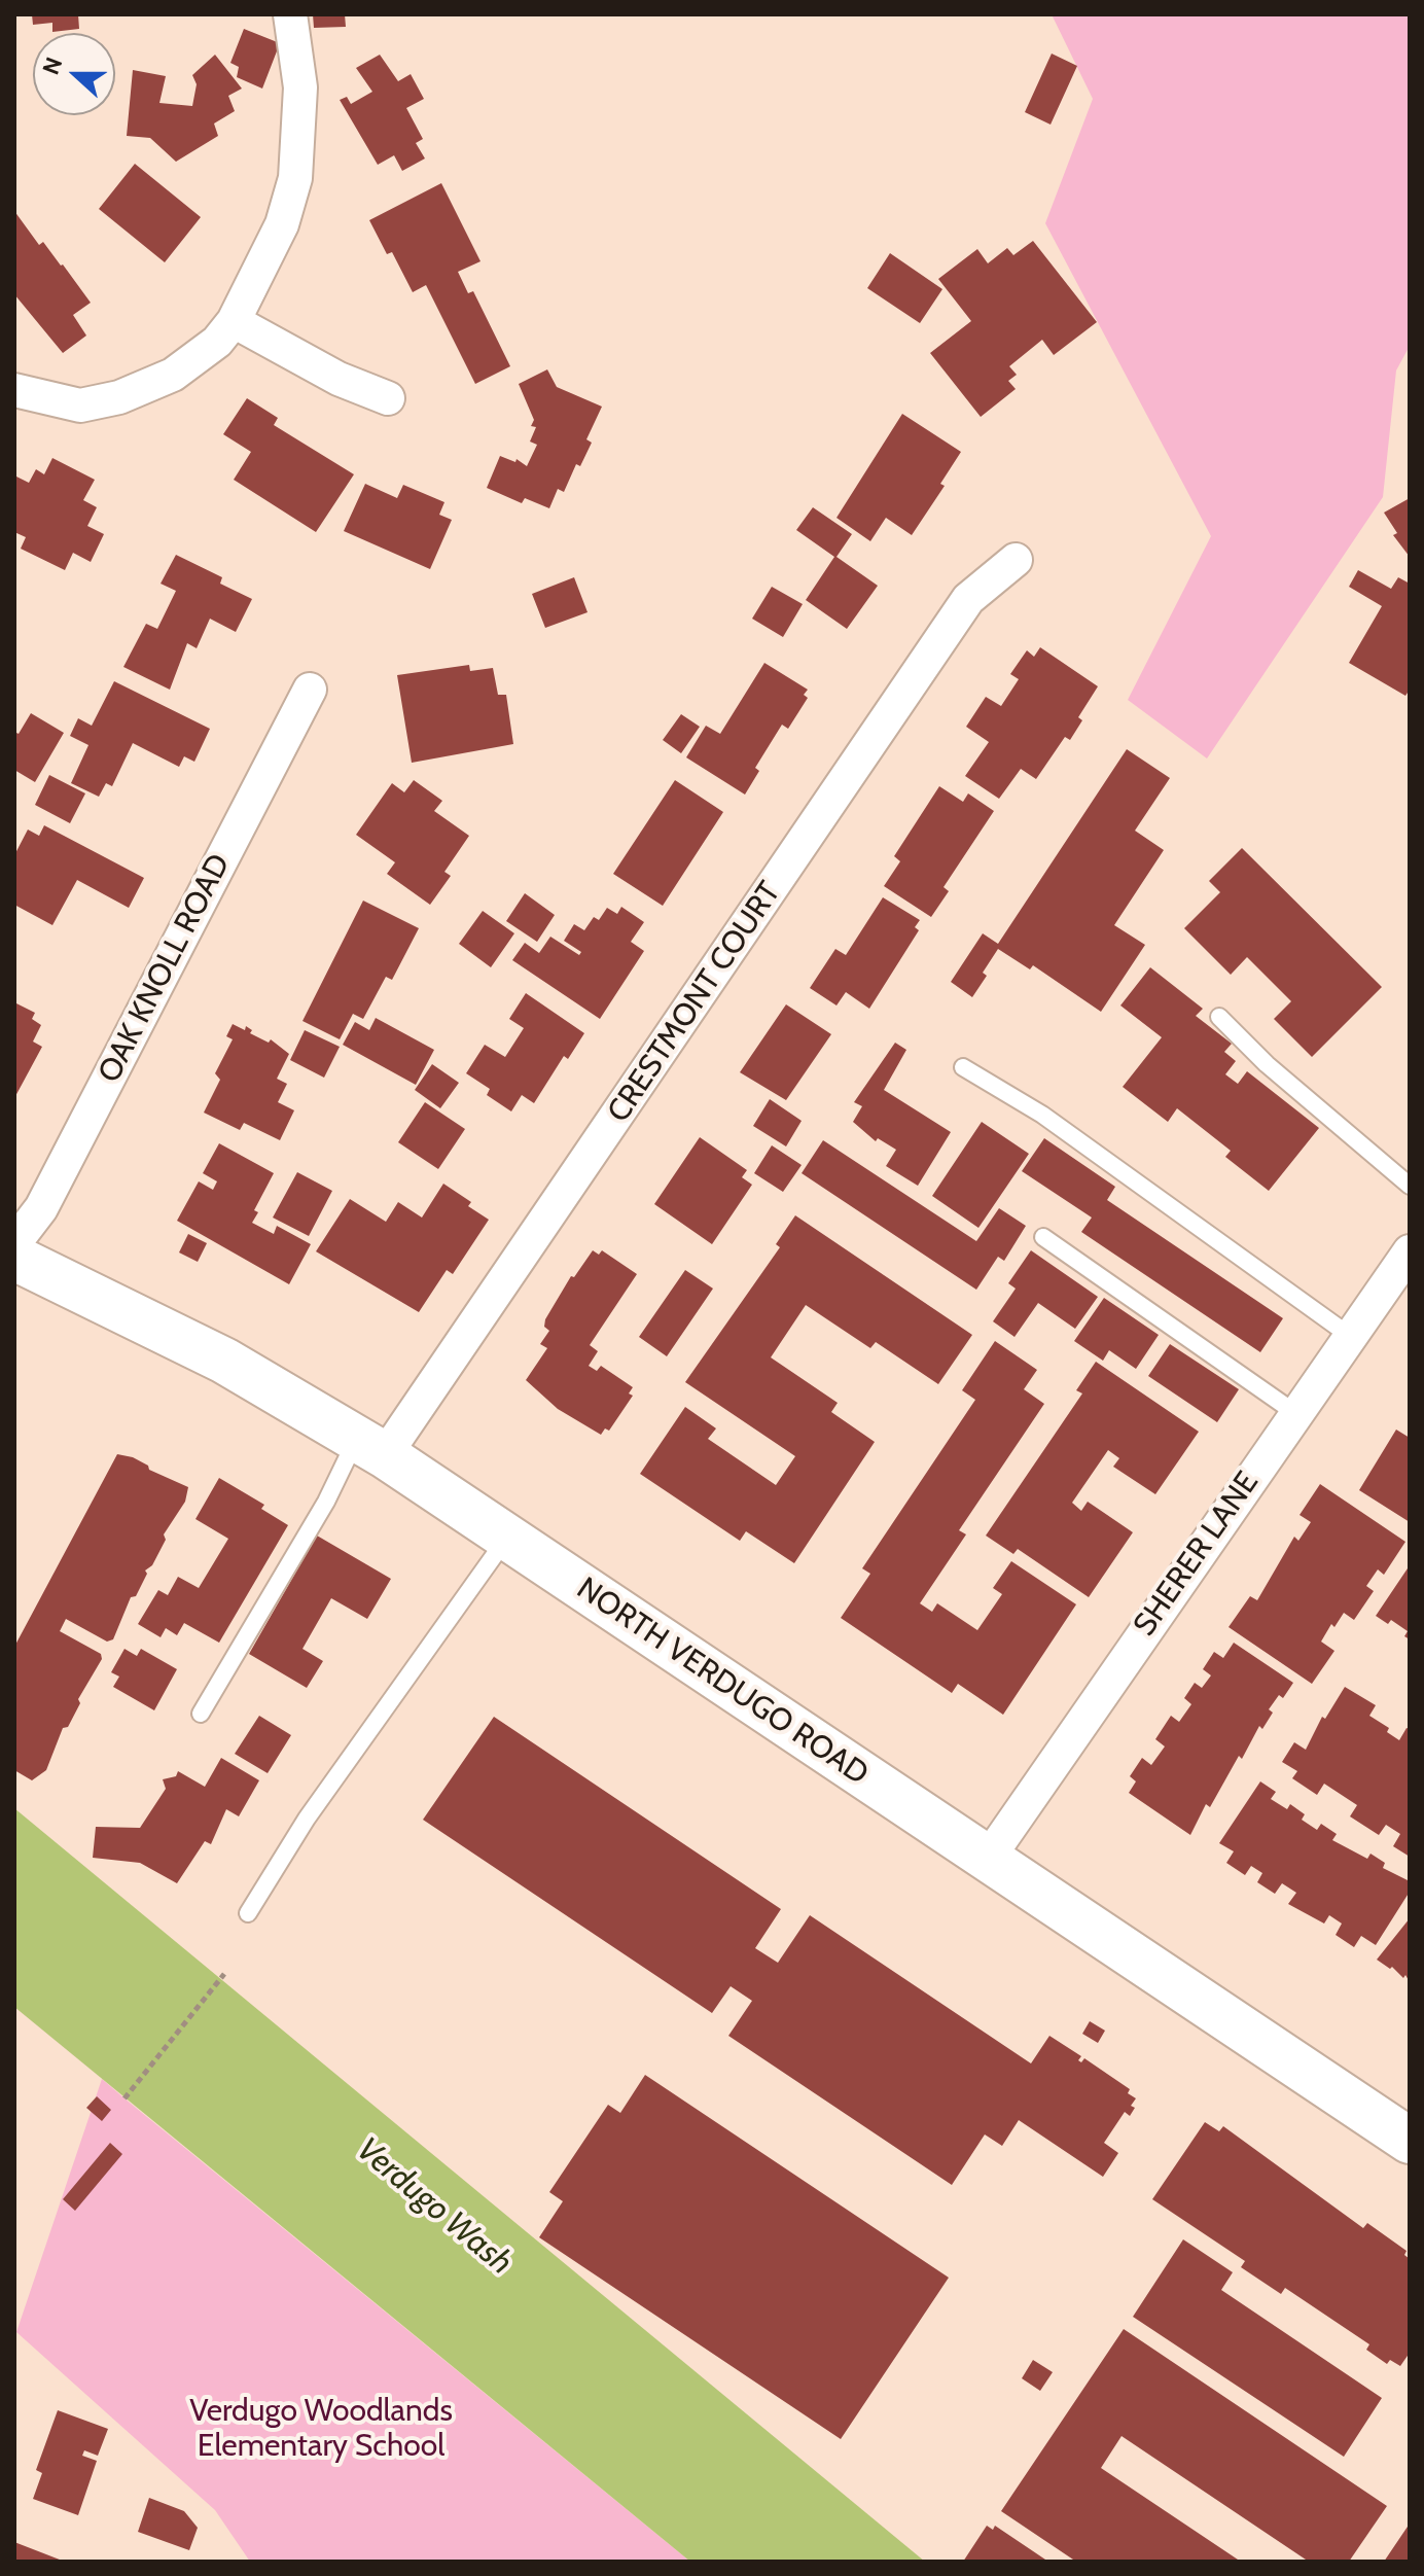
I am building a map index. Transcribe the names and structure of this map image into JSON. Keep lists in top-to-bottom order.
{
  "streets": {
    "main road": ["NORTH VERDUGO ROAD"],
    "street": ["OAK KNOLL ROAD", "CRESTMONT COURT", "SHERER LANE"]
  },
  "crossings": [
    ["CRESTMONT COURT", "NORTH VERDUGO ROAD"],
    ["SHERER LANE", "NORTH VERDUGO ROAD"]
  ],
  "water": ["Verdugo Wash"],
  "parks": ["Verdugo Woodlands Elementary School"],
  "north": "left"
}
